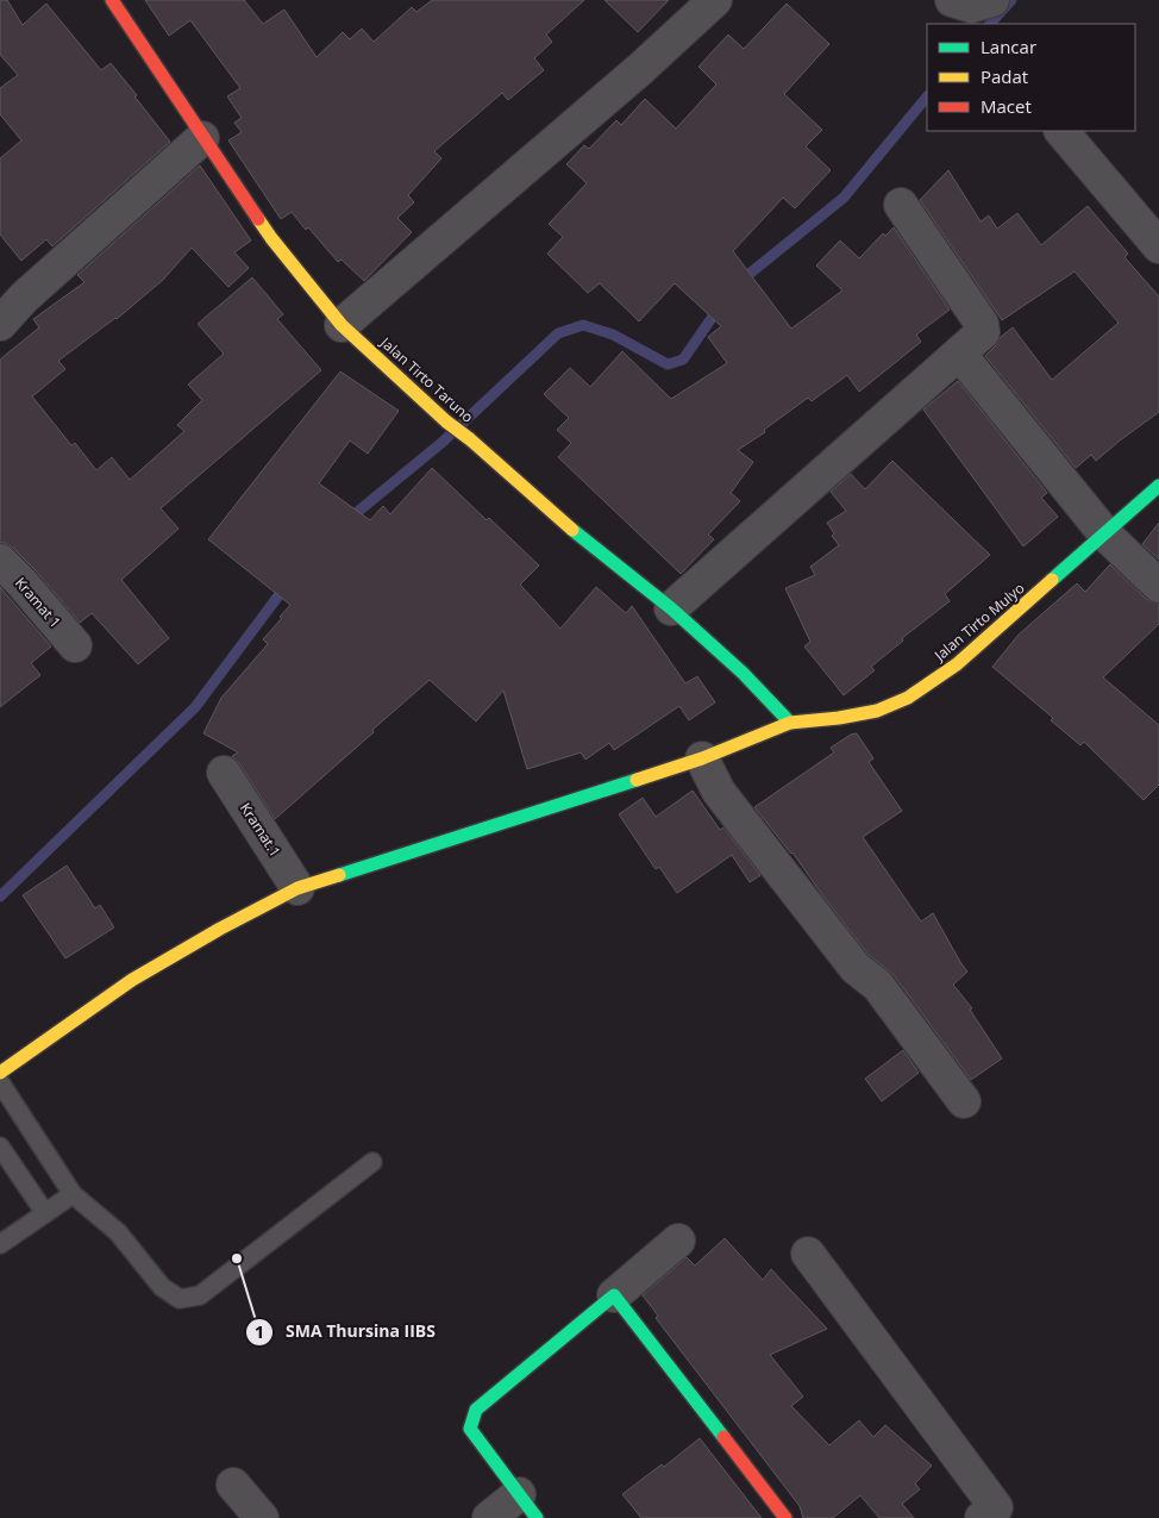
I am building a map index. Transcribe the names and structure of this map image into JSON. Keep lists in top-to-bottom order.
{
  "streets": {
    "street": [
      "Jalan Tirto Taruno",
      "Kramat 1",
      "Jalan Tirto Mulyo",
      "Kramat.1"
    ]
  },
  "crossings": [
    ["Jalan Tirto Taruno", "Jalan Tirto Mulyo"],
    ["Jalan Tirto Mulyo", "Kramat.1"]
  ],
  "places": ["SMA Thursina IIBS"],
  "legend": ["Lancar", "Padat", "Macet"]
}
